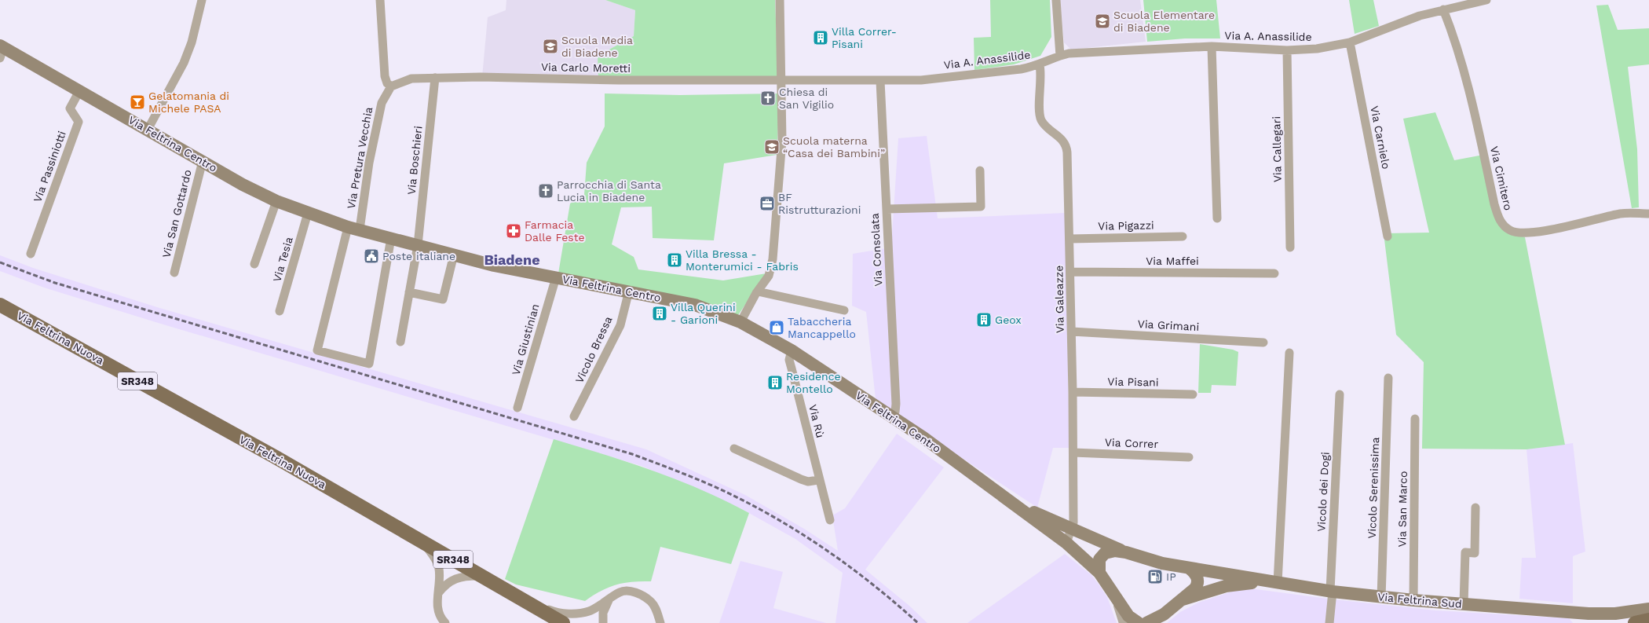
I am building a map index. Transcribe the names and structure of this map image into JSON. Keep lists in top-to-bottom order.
{
  "streets": {
    "main road": [
      "Via Feltrina Centro",
      "Via Feltrina Nuova",
      "SR348",
      "Via Feltrina Sud"
    ],
    "street": [
      "Via A. Anassilide",
      "Via Carlo Moretti",
      "Via Carnielo",
      "Via Callegari",
      "Via Pretura Vecchia",
      "Via Boschieri",
      "Via Passiniotti",
      "Via Cimitero",
      "Via San Gottardo",
      "Via Pigazzi",
      "Via Consolata",
      "Via Tesia",
      "Via Maffei",
      "Via Galeazze",
      "Via Grimani",
      "Via Giustinian",
      "Vicolo Bressa",
      "Via Pisani",
      "Via Rù",
      "Via Correr",
      "Vicolo Serenissima",
      "Vicolo dei Dogi",
      "Via San Marco"
    ]
  },
  "crossings": [
    ["Via A. Anassilide", "Via Carlo Moretti"],
    ["Via A. Anassilide", "Via Carnielo"],
    ["Via A. Anassilide", "Via Callegari"],
    ["Via A. Anassilide", "Via Cimitero"],
    ["Via A. Anassilide", "Via Consolata"],
    ["Via A. Anassilide", "Via Galeazze"],
    ["Via Carlo Moretti", "Via Pretura Vecchia"],
    ["Via Carlo Moretti", "Via Boschieri"],
    ["Via Feltrina Centro", "Via Pretura Vecchia"],
    ["Via Feltrina Centro", "Via Boschieri"],
    ["Via Feltrina Centro", "Via Passiniotti"],
    ["Via Feltrina Centro", "Via San Gottardo"],
    ["Via Feltrina Centro", "Via Consolata"],
    ["Via Feltrina Centro", "Via Tesia"],
    ["Via Feltrina Centro", "Via Galeazze"],
    ["Via Feltrina Centro", "Via Giustinian"],
    ["Via Feltrina Centro", "Vicolo Bressa"],
    ["Via Feltrina Centro", "Via Rù"],
    ["Via Pigazzi", "Via Galeazze"],
    ["Via Maffei", "Via Galeazze"],
    ["Via Galeazze", "Via Grimani"],
    ["Via Galeazze", "Via Pisani"],
    ["Via Galeazze", "Via Correr"],
    ["Vicolo Serenissima", "Via Feltrina Sud"],
    ["Vicolo dei Dogi", "Via Feltrina Sud"],
    ["Via San Marco", "Via Feltrina Sud"]
  ],
  "districts": ["Biadene"],
  "places": {
    "school or university": ["Scuola Elementare di Biadene", "Scuola Media di Biadene", "Scuola materna “Casa dei Bambini”"],
    "building": [
      "Villa Correr- Pisani",
      "Villa Bressa - Monterumici - Fabris",
      "Villa Querini - Garioni",
      "Geox",
      "Residence Montello"
    ],
    "church": ["Chiesa di San Vigilio", "Parrocchia di Santa Lucia in Biadene"],
    "bar": ["Gelatomania di Michele PASA"],
    "office": ["BF Ristrutturazioni"],
    "pharmacy": ["Farmacia Dalle Feste"],
    "public building": ["Poste italiane"],
    "shop": ["Tabaccheria Mancappello"],
    "fuel station": ["IP"]
  }
}
